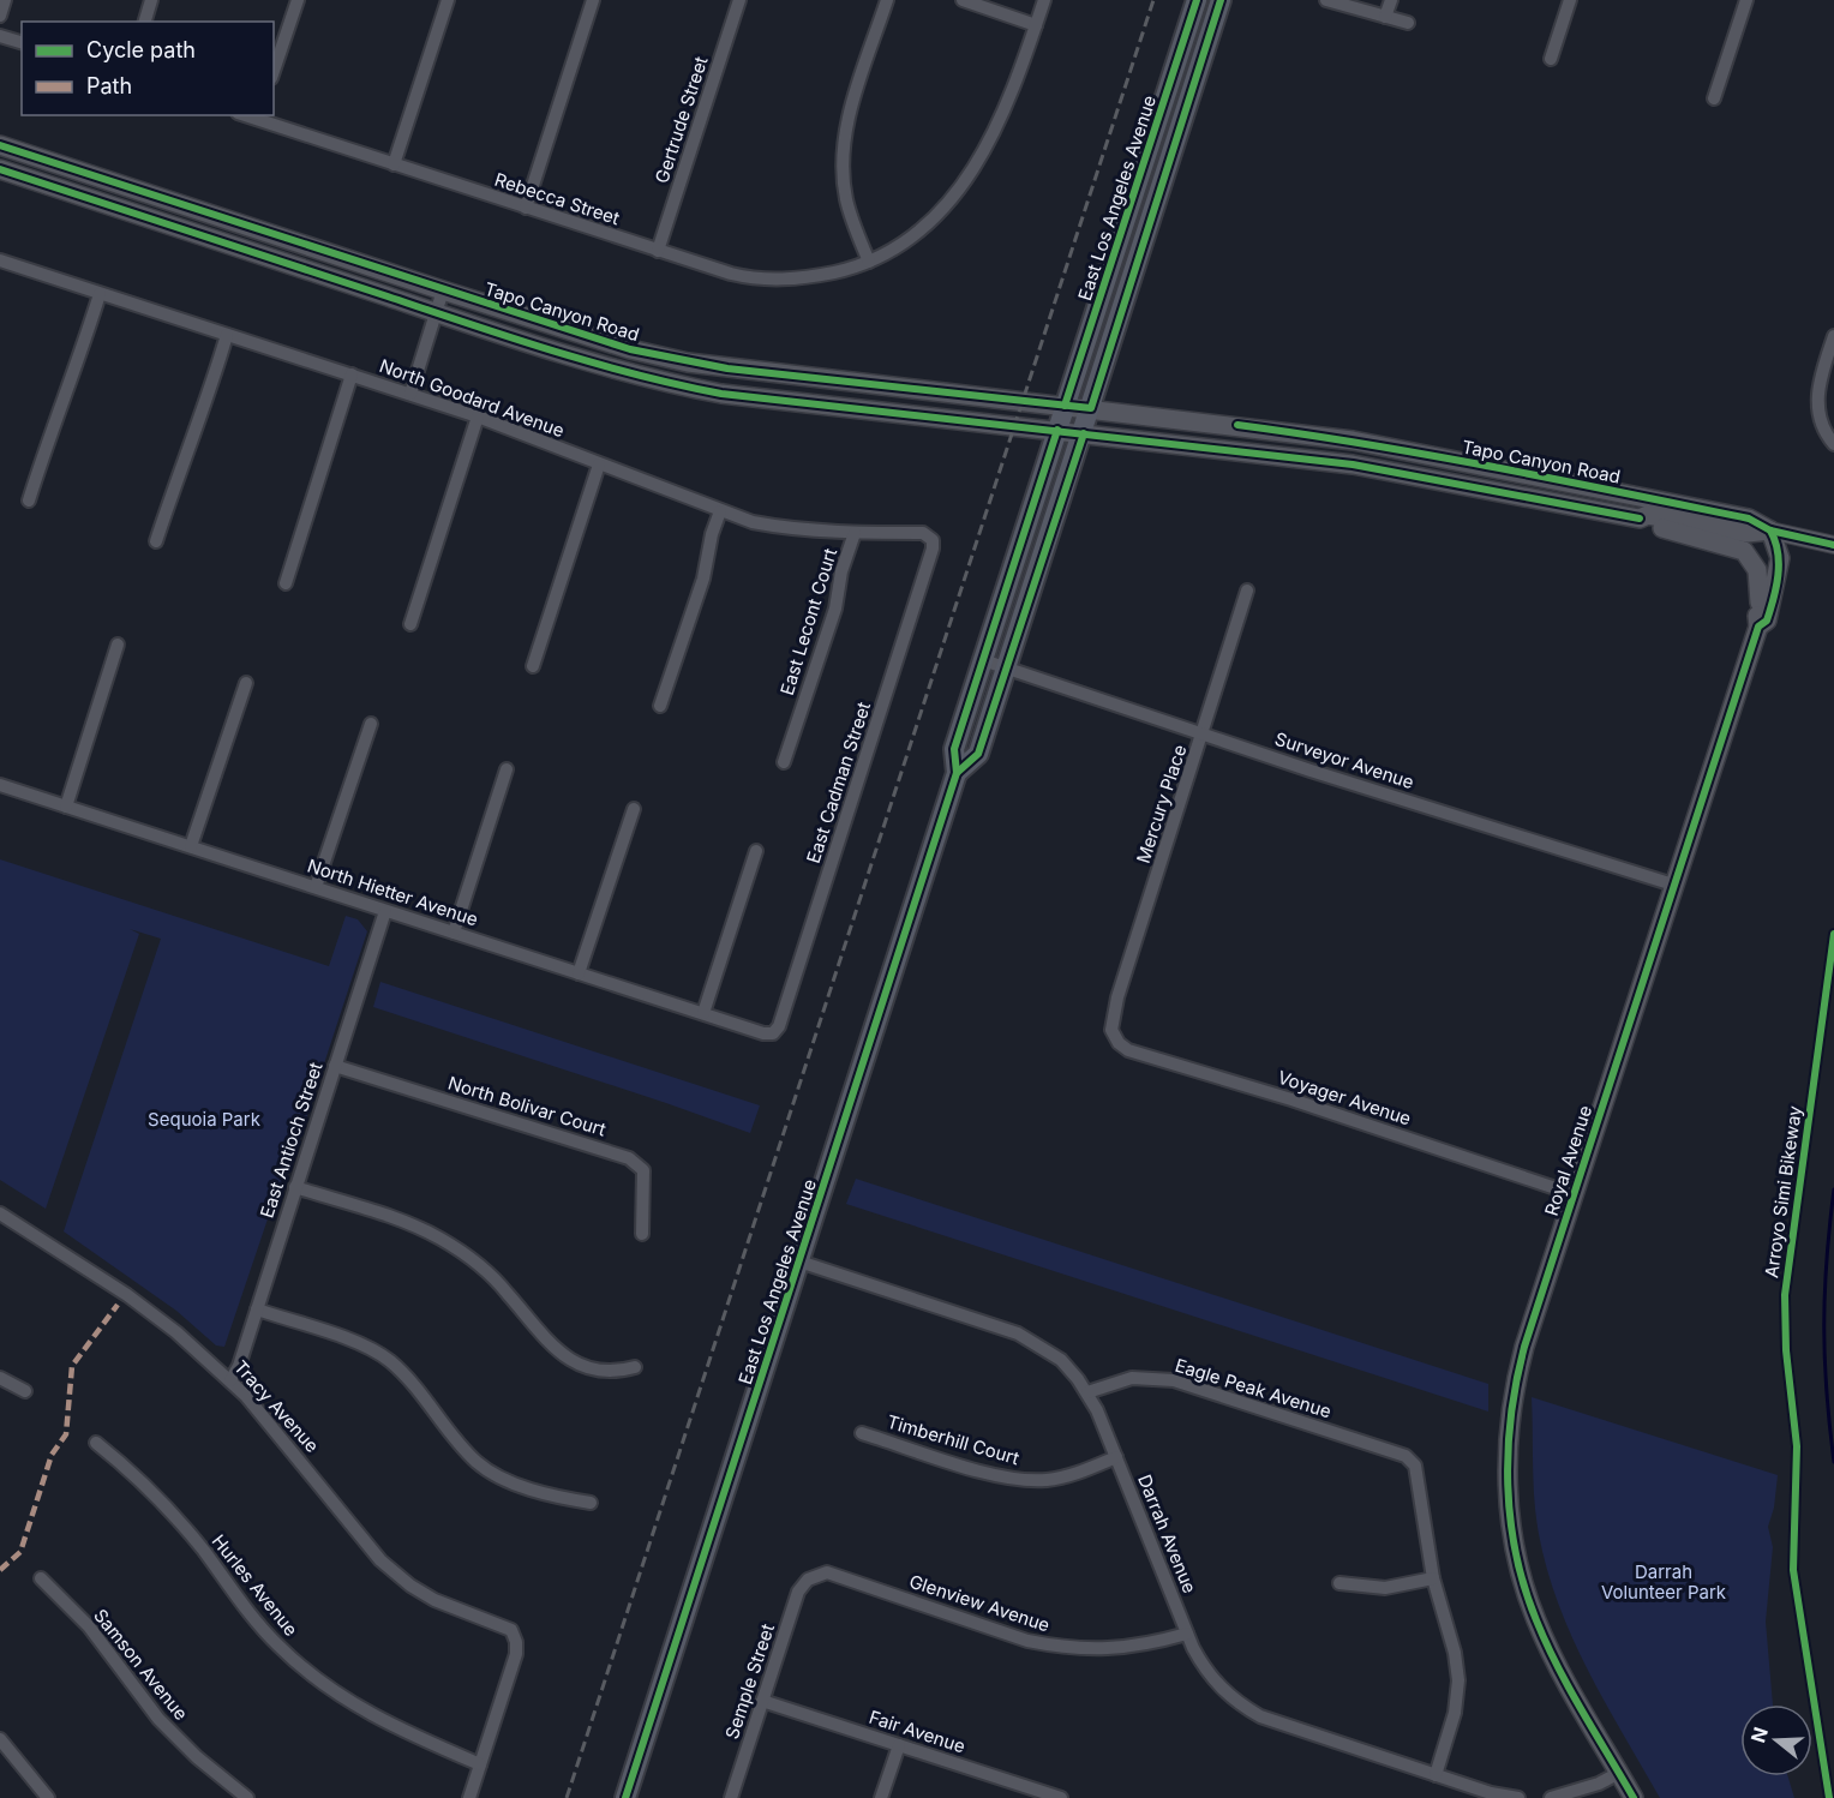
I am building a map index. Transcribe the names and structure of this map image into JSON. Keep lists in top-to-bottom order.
{
  "streets": {
    "main road": ["East Los Angeles Avenue", "Tapo Canyon Road", "Royal Avenue"],
    "street": [
      "Gertrude Street",
      "Rebecca Street",
      "North Goodard Avenue",
      "East Lecont Court",
      "Surveyor Avenue",
      "East Cadman Street",
      "Mercury Place",
      "North Hietter Avenue",
      "Voyager Avenue",
      "North Bolivar Court",
      "East Antioch Street",
      "Eagle Peak Avenue",
      "Tracy Avenue",
      "Timberhill Court",
      "Darrah Avenue",
      "Hurles Avenue",
      "Glenview Avenue",
      "Samson Avenue",
      "Semple Street",
      "Fair Avenue"
    ],
    "cycle path": ["Arroyo Simi Bikeway"]
  },
  "crossings": [
    ["Gertrude Street", "Rebecca Street"],
    ["East Los Angeles Avenue", "Tapo Canyon Road"],
    ["East Los Angeles Avenue", "Surveyor Avenue"],
    ["East Los Angeles Avenue", "Darrah Avenue"],
    ["Tapo Canyon Road", "Royal Avenue"],
    ["North Goodard Avenue", "East Lecont Court"],
    ["North Goodard Avenue", "East Cadman Street"],
    ["Surveyor Avenue", "Mercury Place"],
    ["Surveyor Avenue", "Royal Avenue"],
    ["East Cadman Street", "North Hietter Avenue"],
    ["Mercury Place", "Voyager Avenue"],
    ["North Hietter Avenue", "East Antioch Street"],
    ["Voyager Avenue", "Royal Avenue"],
    ["North Bolivar Court", "East Antioch Street"],
    ["East Antioch Street", "Tracy Avenue"],
    ["Eagle Peak Avenue", "Darrah Avenue"],
    ["Tracy Avenue", "Hurles Avenue"],
    ["Timberhill Court", "Darrah Avenue"],
    ["Darrah Avenue", "Glenview Avenue"],
    ["Glenview Avenue", "Semple Street"],
    ["Semple Street", "Fair Avenue"]
  ],
  "parks": ["Sequoia Park", "Darrah Volunteer Park"],
  "legend": ["Cycle path", "Path"],
  "north": "left"
}
